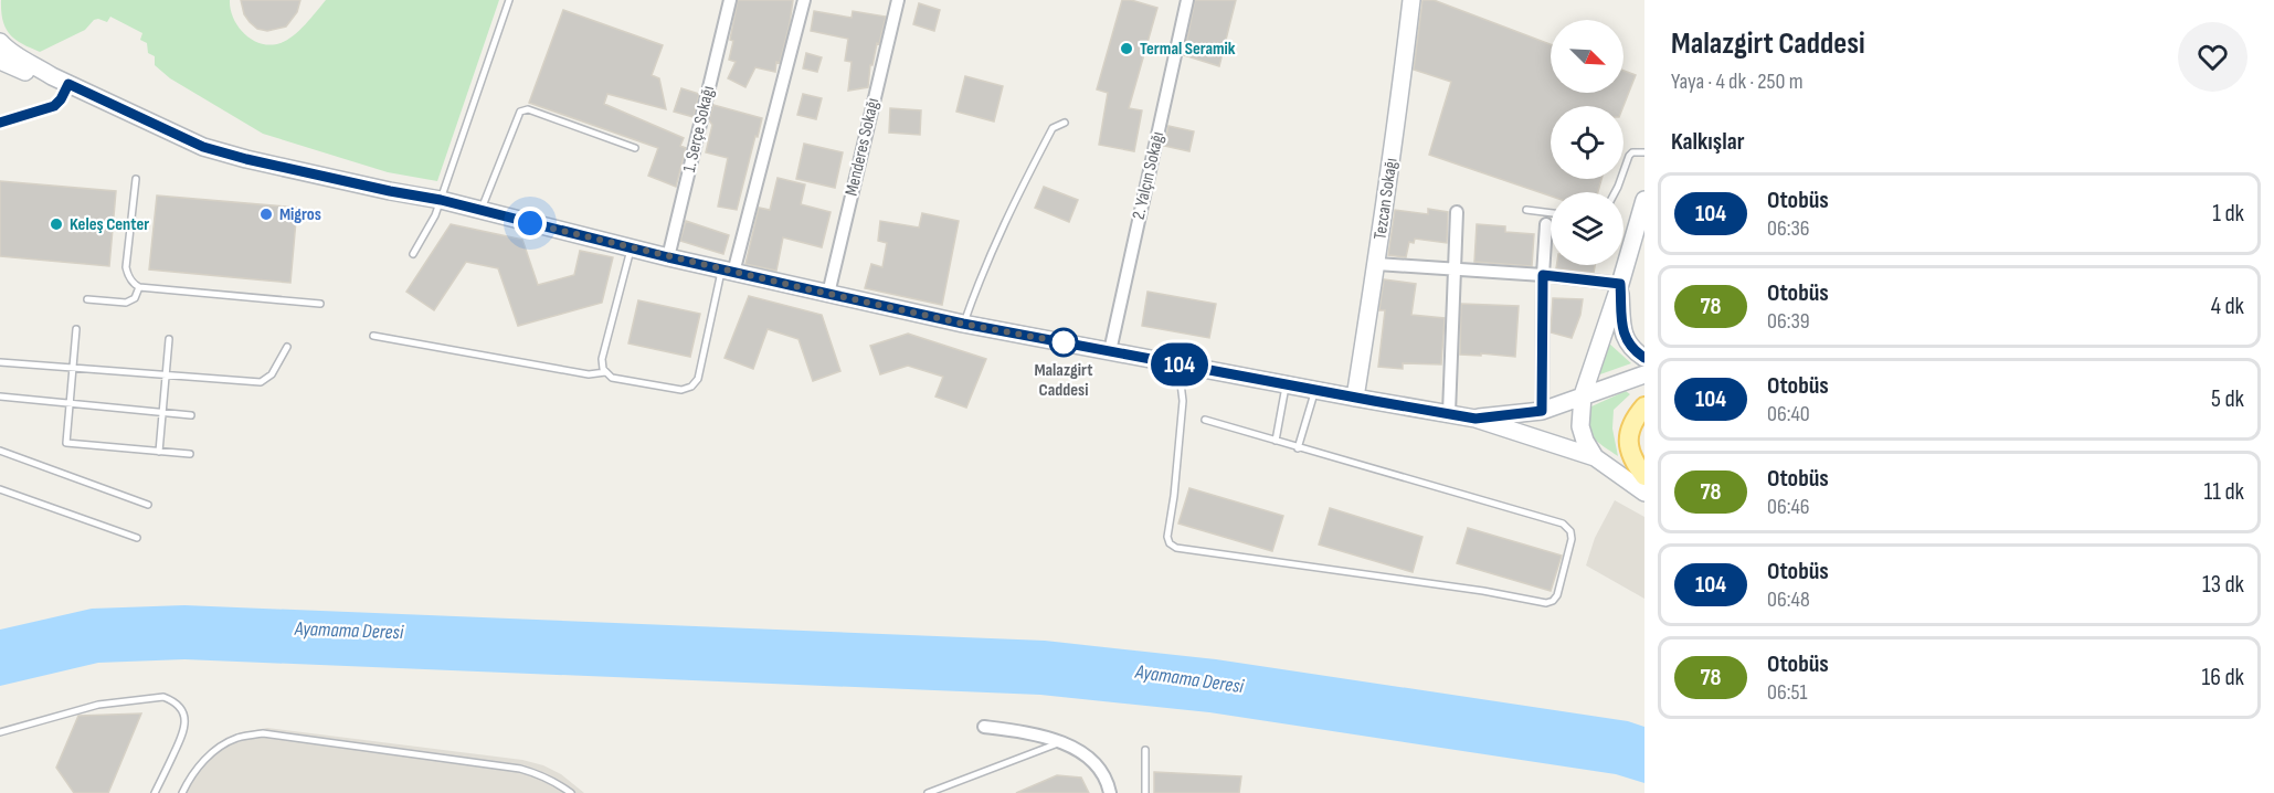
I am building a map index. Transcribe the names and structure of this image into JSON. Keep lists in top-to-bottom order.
{
  "streets": {
    "main road": ["Tezcan Sokağı"],
    "street": ["1. Serçe Sokağı", "Menderes Sokağı", "2. Yalçın Sokağı"]
  },
  "water": ["Ayamama Deresi"],
  "places": [
    "Termal Seramik",
    "Migros",
    "Keleş Center",
    "Malazgirt Caddesi"
  ],
  "lines": ["bus line 104"],
  "north": "bottom right",
  "page": {
    "on_map": "104",
    "heading": [
      ["Malazgirt Caddesi", "Yaya · 4 dk · 250 m"],
      "Kalkışlar"
    ],
    "list": [
      {
        "mark": "104",
        "name": "Otobüs",
        "note": "06:36",
        "value": "1 dk"
      },
      {
        "mark": "78",
        "name": "Otobüs",
        "note": "06:39",
        "value": "4 dk"
      },
      {
        "mark": "104",
        "name": "Otobüs",
        "note": "06:40",
        "value": "5 dk"
      },
      {
        "mark": "78",
        "name": "Otobüs",
        "note": "06:46",
        "value": "11 dk"
      },
      {
        "mark": "104",
        "name": "Otobüs",
        "note": "06:48",
        "value": "13 dk"
      },
      {
        "mark": "78",
        "name": "Otobüs",
        "note": "06:51",
        "value": "16 dk"
      }
    ]
  }
}
